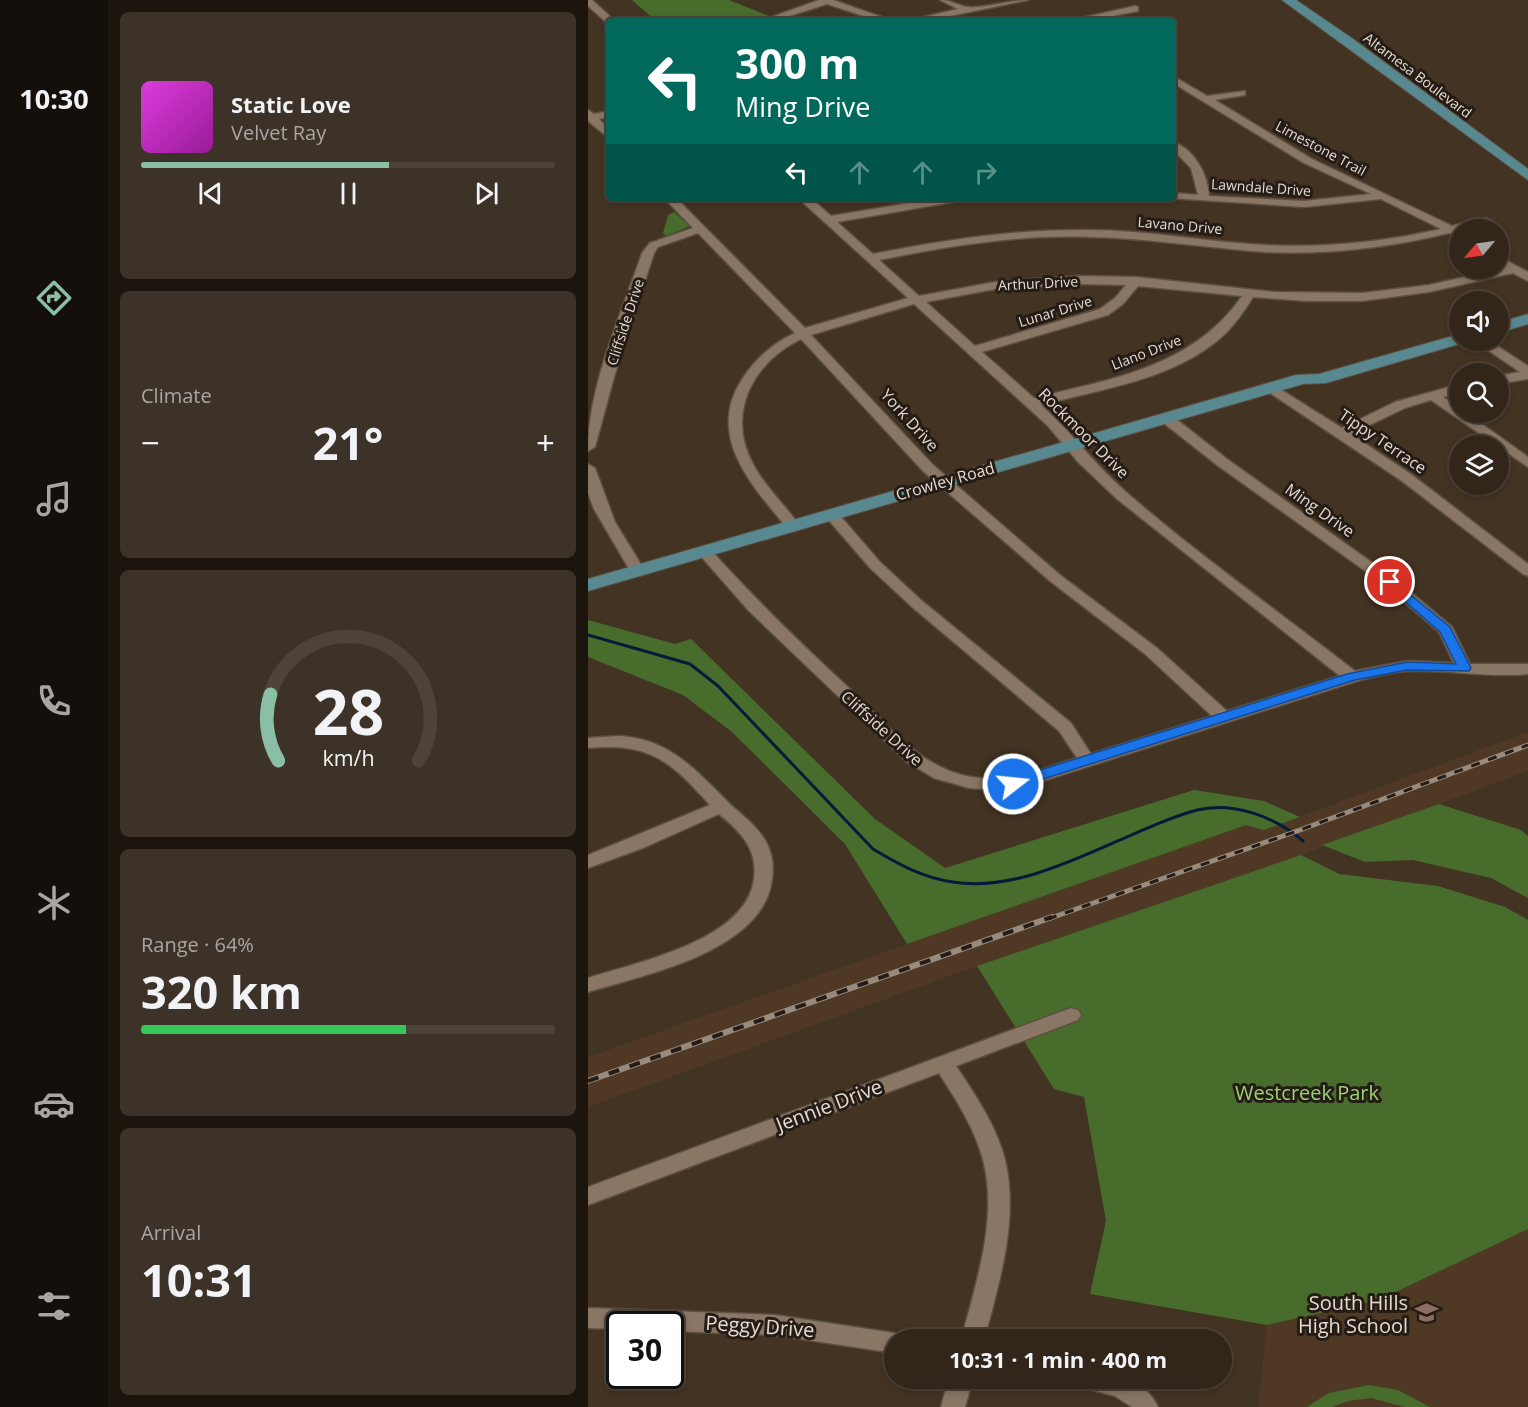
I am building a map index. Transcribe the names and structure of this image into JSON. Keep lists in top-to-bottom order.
{
  "streets": {
    "main road": ["Altamesa Boulevard", "Crowley Road"],
    "street": [
      "Limestone Trail",
      "Lawndale Drive",
      "Lavano Drive",
      "Arthur Drive",
      "Lunar Drive",
      "Cliffside Drive",
      "Llano Drive",
      "York Drive",
      "Rockmoor Drive",
      "Tippy Terrace",
      "Ming Drive",
      "Jennie Drive",
      "Peggy Drive"
    ]
  },
  "crossings": [
    ["Limestone Trail", "Lawndale Drive"],
    ["Lavano Drive", "Rockmoor Drive"],
    ["Arthur Drive", "Lunar Drive"],
    ["Arthur Drive", "Llano Drive"],
    ["Arthur Drive", "York Drive"],
    ["Arthur Drive", "Rockmoor Drive"],
    ["Arthur Drive", "Crowley Road"],
    ["Lunar Drive", "Rockmoor Drive"],
    ["Cliffside Drive", "York Drive"],
    ["Cliffside Drive", "Rockmoor Drive"],
    ["Cliffside Drive", "Crowley Road"],
    ["Cliffside Drive", "Ming Drive"],
    ["Llano Drive", "Rockmoor Drive"],
    ["York Drive", "Crowley Road"],
    ["Rockmoor Drive", "Crowley Road"],
    ["Tippy Terrace", "Crowley Road"],
    ["Crowley Road", "Ming Drive"]
  ],
  "parks": ["Westcreek Park"],
  "places": {
    "school or university": ["South Hills High School"]
  },
  "north": "bottom left",
  "page": {
    "tabs": "10:30",
    "turn": ["300 m", "Ming Drive"],
    "song": ["Static Love", "Velvet Ray"],
    "tile": [
      "Climate",
      ["Range · 64%", "320 km"],
      ["Arrival", "10:31"]
    ],
    "heat": ["−", "21°", "+"],
    "limit": "30",
    "trip": "10:31 · 1 min · 400 m",
    "gauge": ["28", "km/h"]
  }
}
